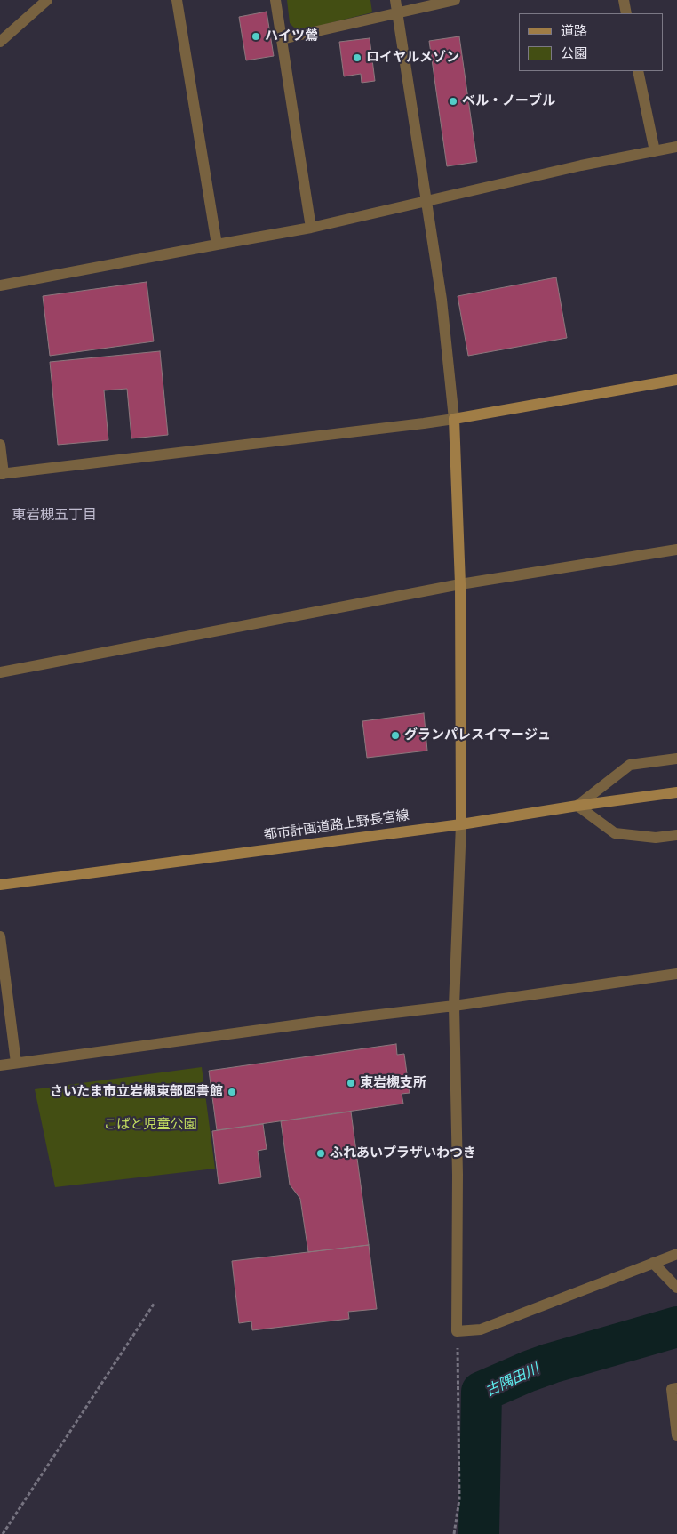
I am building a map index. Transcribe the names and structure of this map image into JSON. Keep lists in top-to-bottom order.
{
  "streets": {
    "street": ["都市計画道路上野長宮線"]
  },
  "districts": ["東岩槻五丁目"],
  "water": ["古隅田川"],
  "parks": ["こばと児童公園"],
  "places": [
    "ハイツ鶯",
    "ロイヤルメゾン",
    "ベル・ノーブル",
    "グランパレスイマージュ",
    "東岩槻支所",
    "さいたま市立岩槻東部図書館",
    "ふれあいプラザいわつき"
  ],
  "legend": ["道路", "公園"]
}
